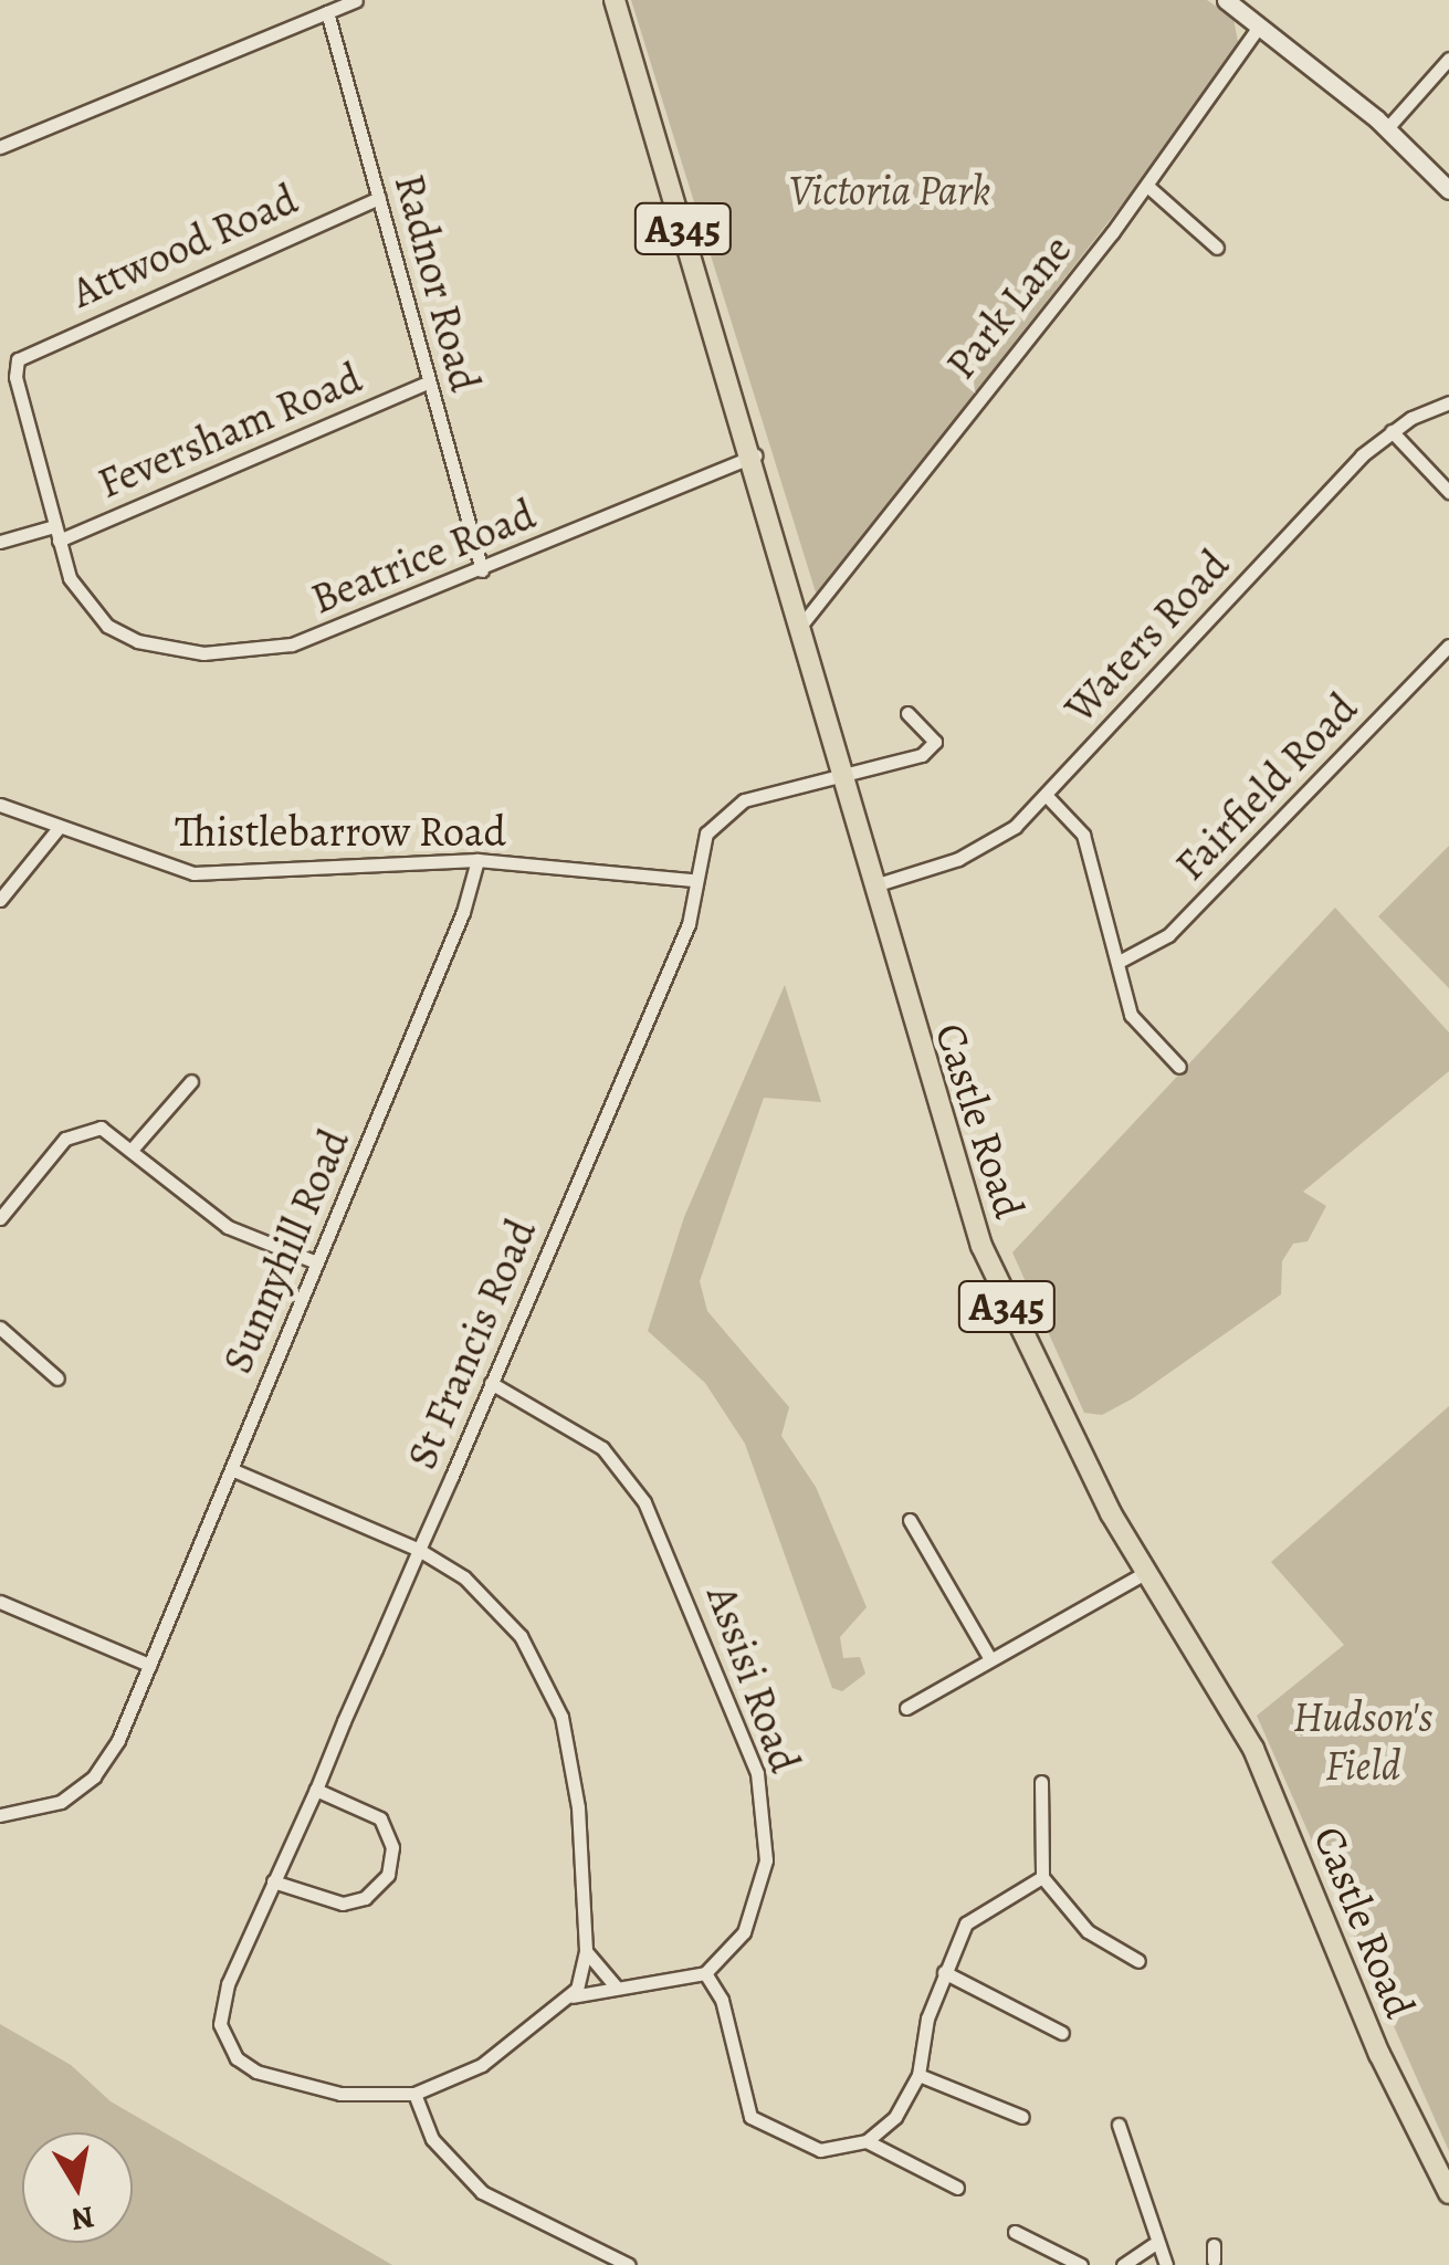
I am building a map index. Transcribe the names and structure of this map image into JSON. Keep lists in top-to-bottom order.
{
  "streets": {
    "main road": ["A345", "Castle Road"],
    "street": [
      "Attwood Road",
      "Radnor Road",
      "Park Lane",
      "Feversham Road",
      "Beatrice Road",
      "Waters Road",
      "Fairfield Road",
      "Thistlebarrow Road",
      "Sunnyhill Road",
      "St Francis Road",
      "Assisi Road"
    ]
  },
  "crossings": [
    ["Attwood Road", "Radnor Road"],
    ["Attwood Road", "Feversham Road"],
    ["Attwood Road", "Beatrice Road"],
    ["Radnor Road", "Feversham Road"],
    ["Radnor Road", "Beatrice Road"],
    ["Park Lane", "Castle Road"],
    ["Feversham Road", "Beatrice Road"],
    ["Beatrice Road", "Castle Road"],
    ["Waters Road", "Castle Road"],
    ["Thistlebarrow Road", "Sunnyhill Road"],
    ["Thistlebarrow Road", "St Francis Road"],
    ["Castle Road", "St Francis Road"],
    ["St Francis Road", "Assisi Road"]
  ],
  "parks": ["Victoria Park", "Hudson's Field"],
  "north": "bottom"
}
